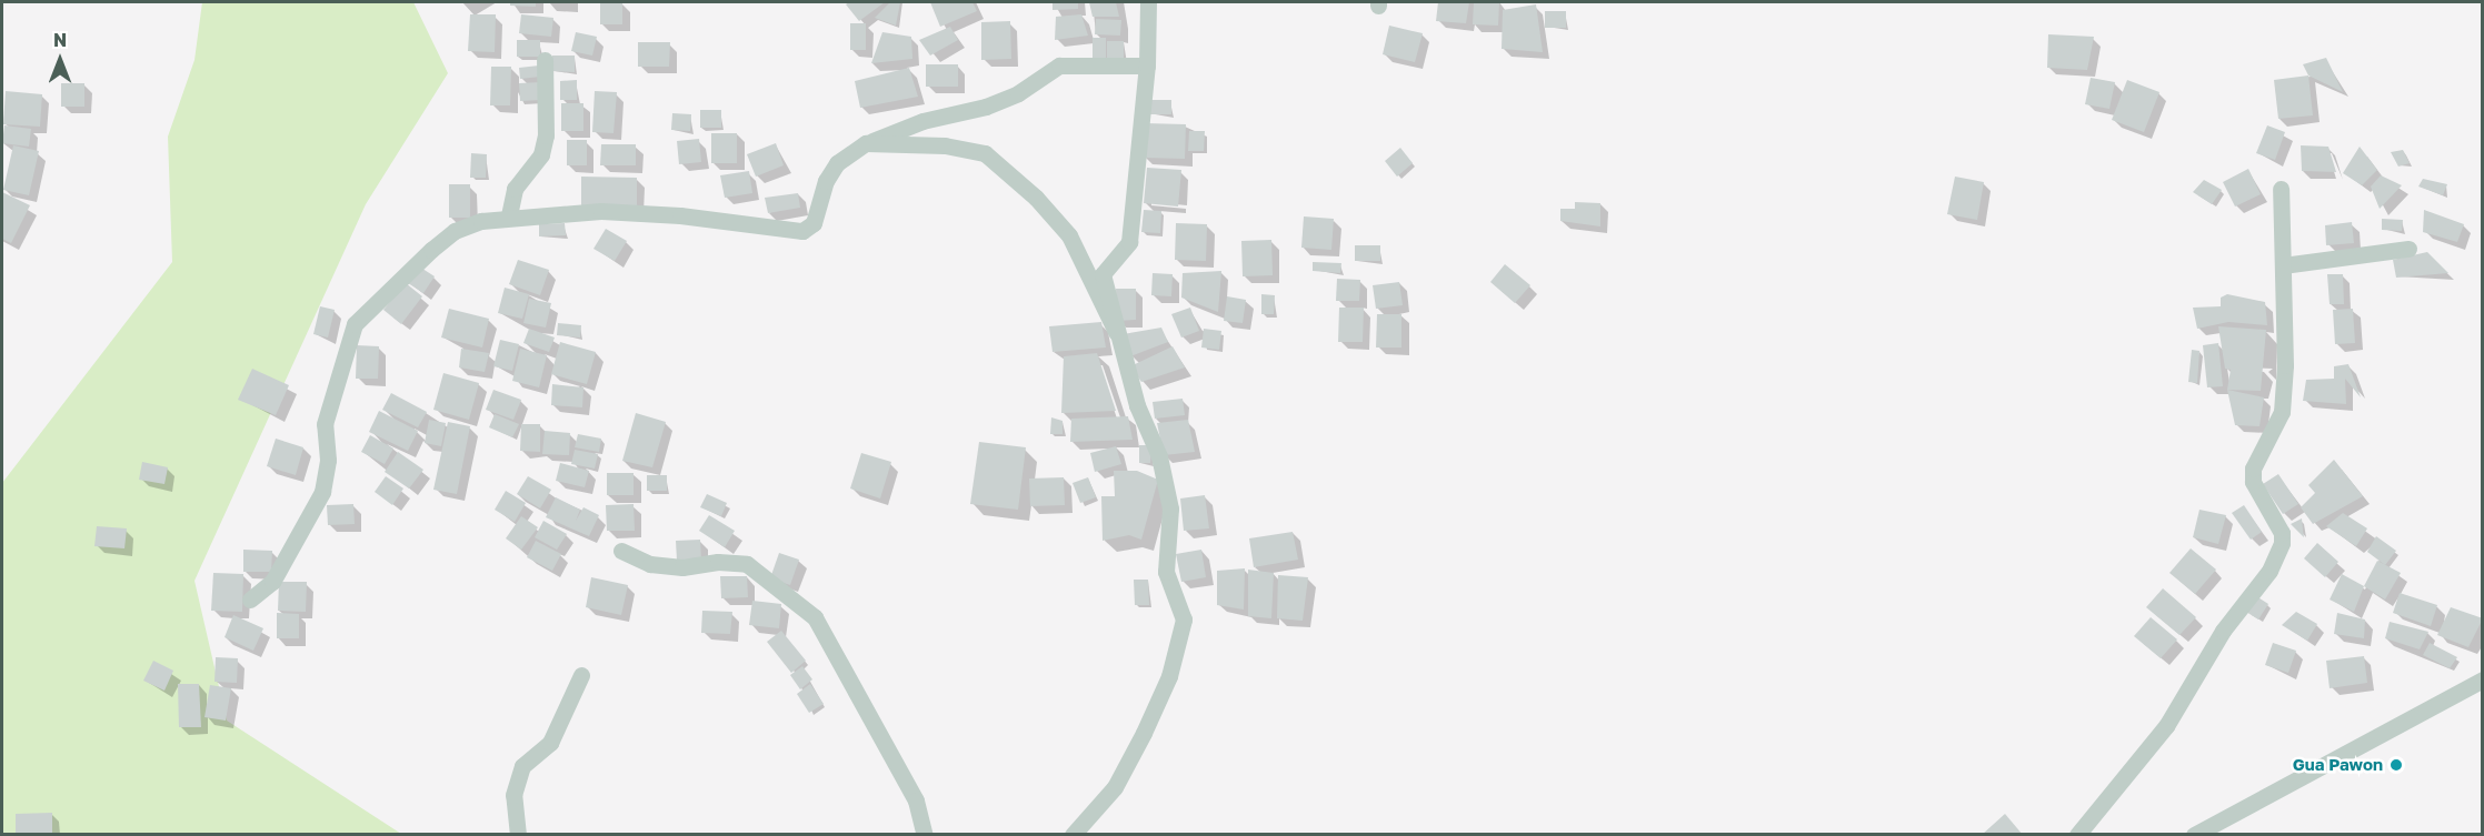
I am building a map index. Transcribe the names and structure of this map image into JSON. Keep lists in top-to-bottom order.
{
  "places": ["Gua Pawon"],
  "north": "top"
}
